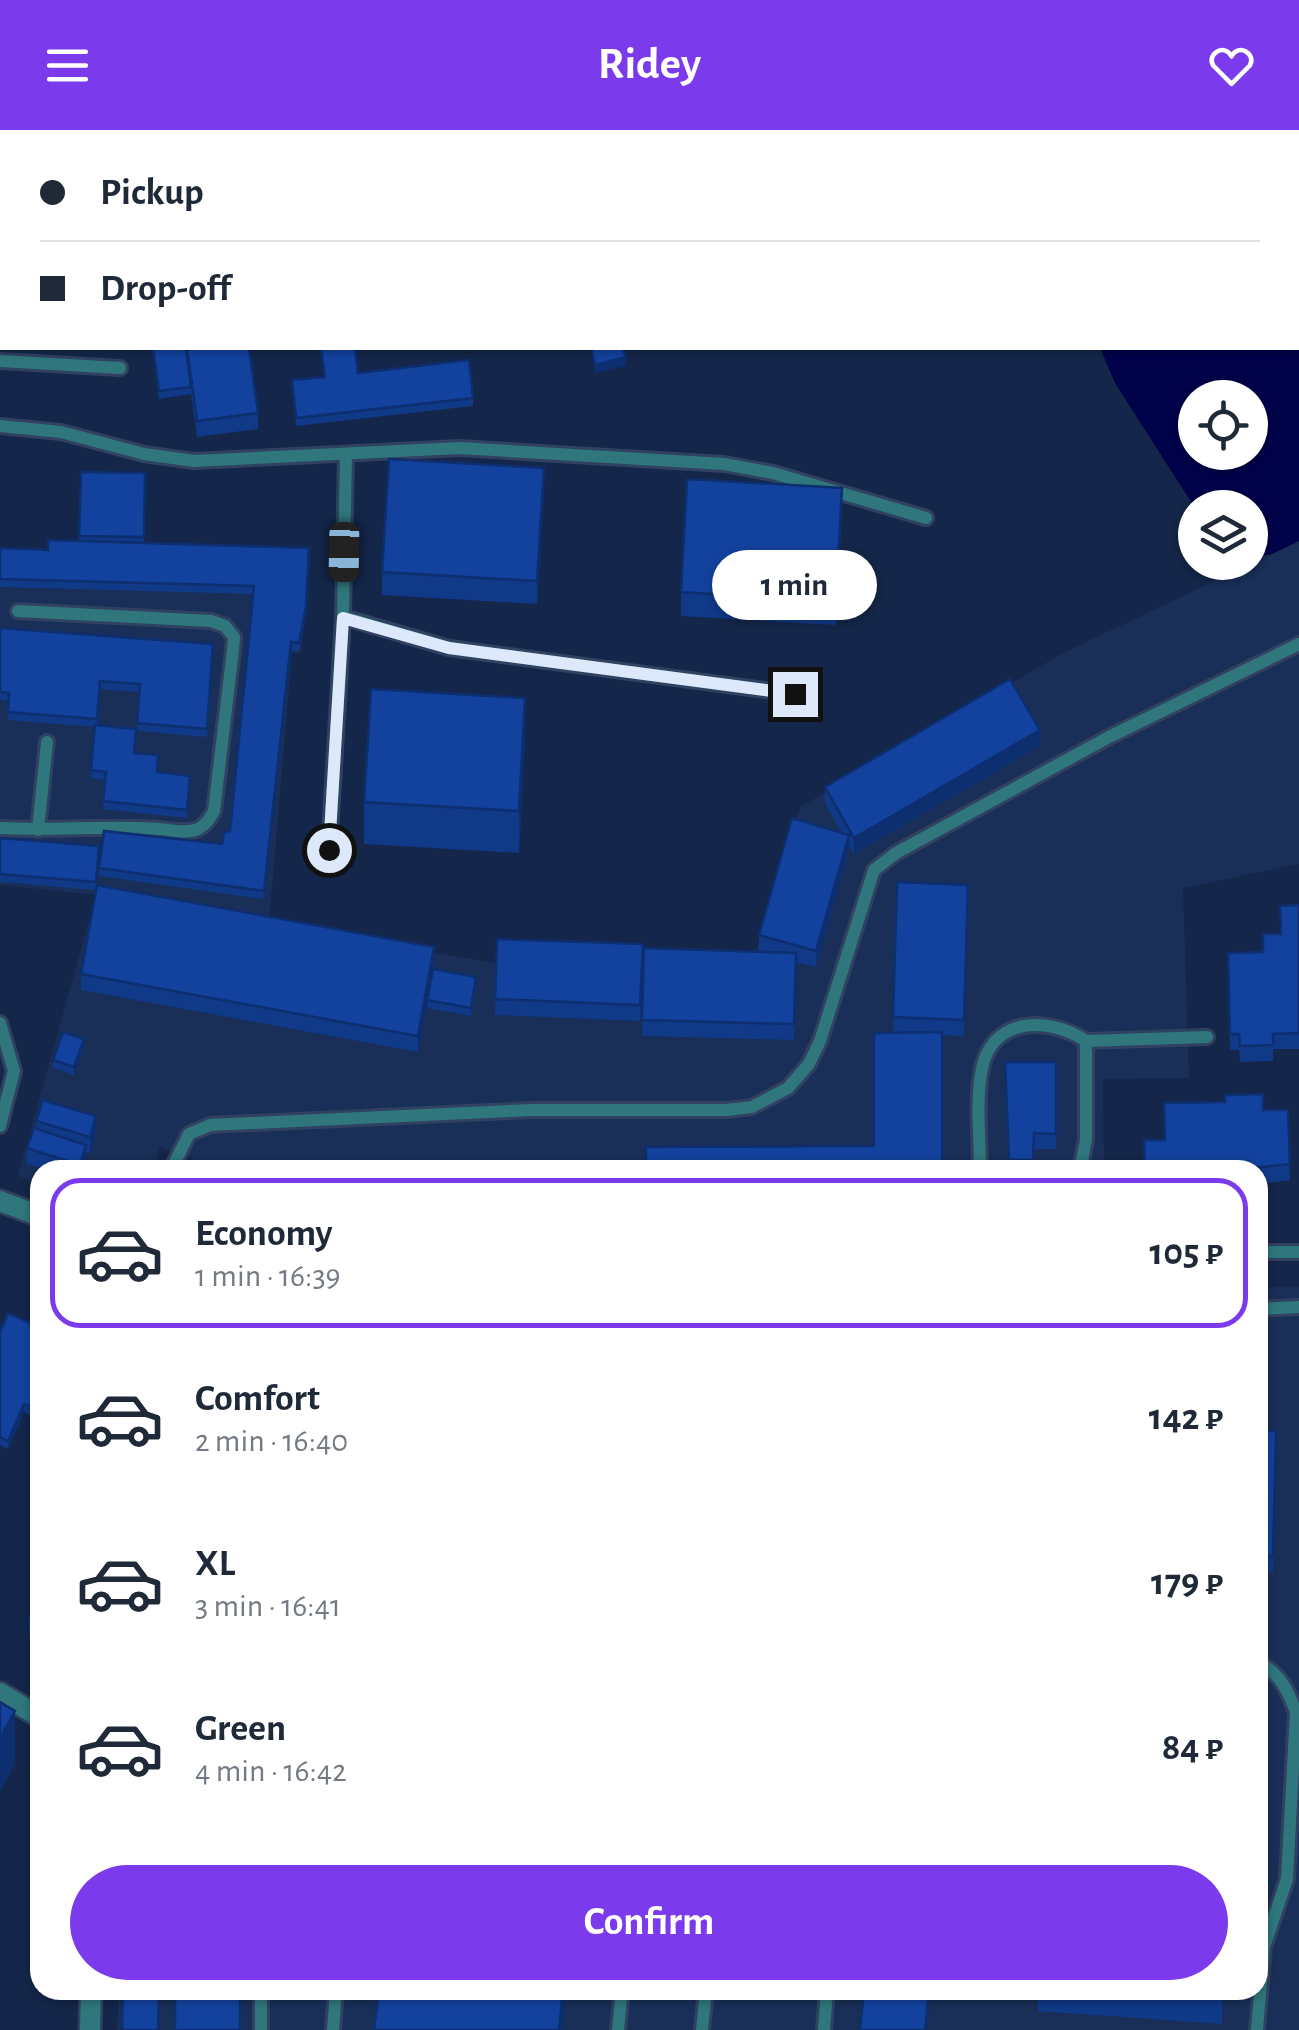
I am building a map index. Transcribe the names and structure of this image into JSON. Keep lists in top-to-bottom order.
{
  "page": {
    "header": "Ridey",
    "banner": ["Pickup", "Drop-off"],
    "bubble": "1 min",
    "list": [
      {
        "name": "Economy",
        "note": "1 min · 16:39",
        "value": "105 ₽"
      },
      {
        "name": "Comfort",
        "note": "2 min · 16:40",
        "value": "142 ₽"
      },
      {
        "name": "XL",
        "note": "3 min · 16:41",
        "value": "179 ₽"
      },
      {
        "name": "Green",
        "note": "4 min · 16:42",
        "value": "84 ₽"
      }
    ],
    "buttons": "Confirm"
  }
}
